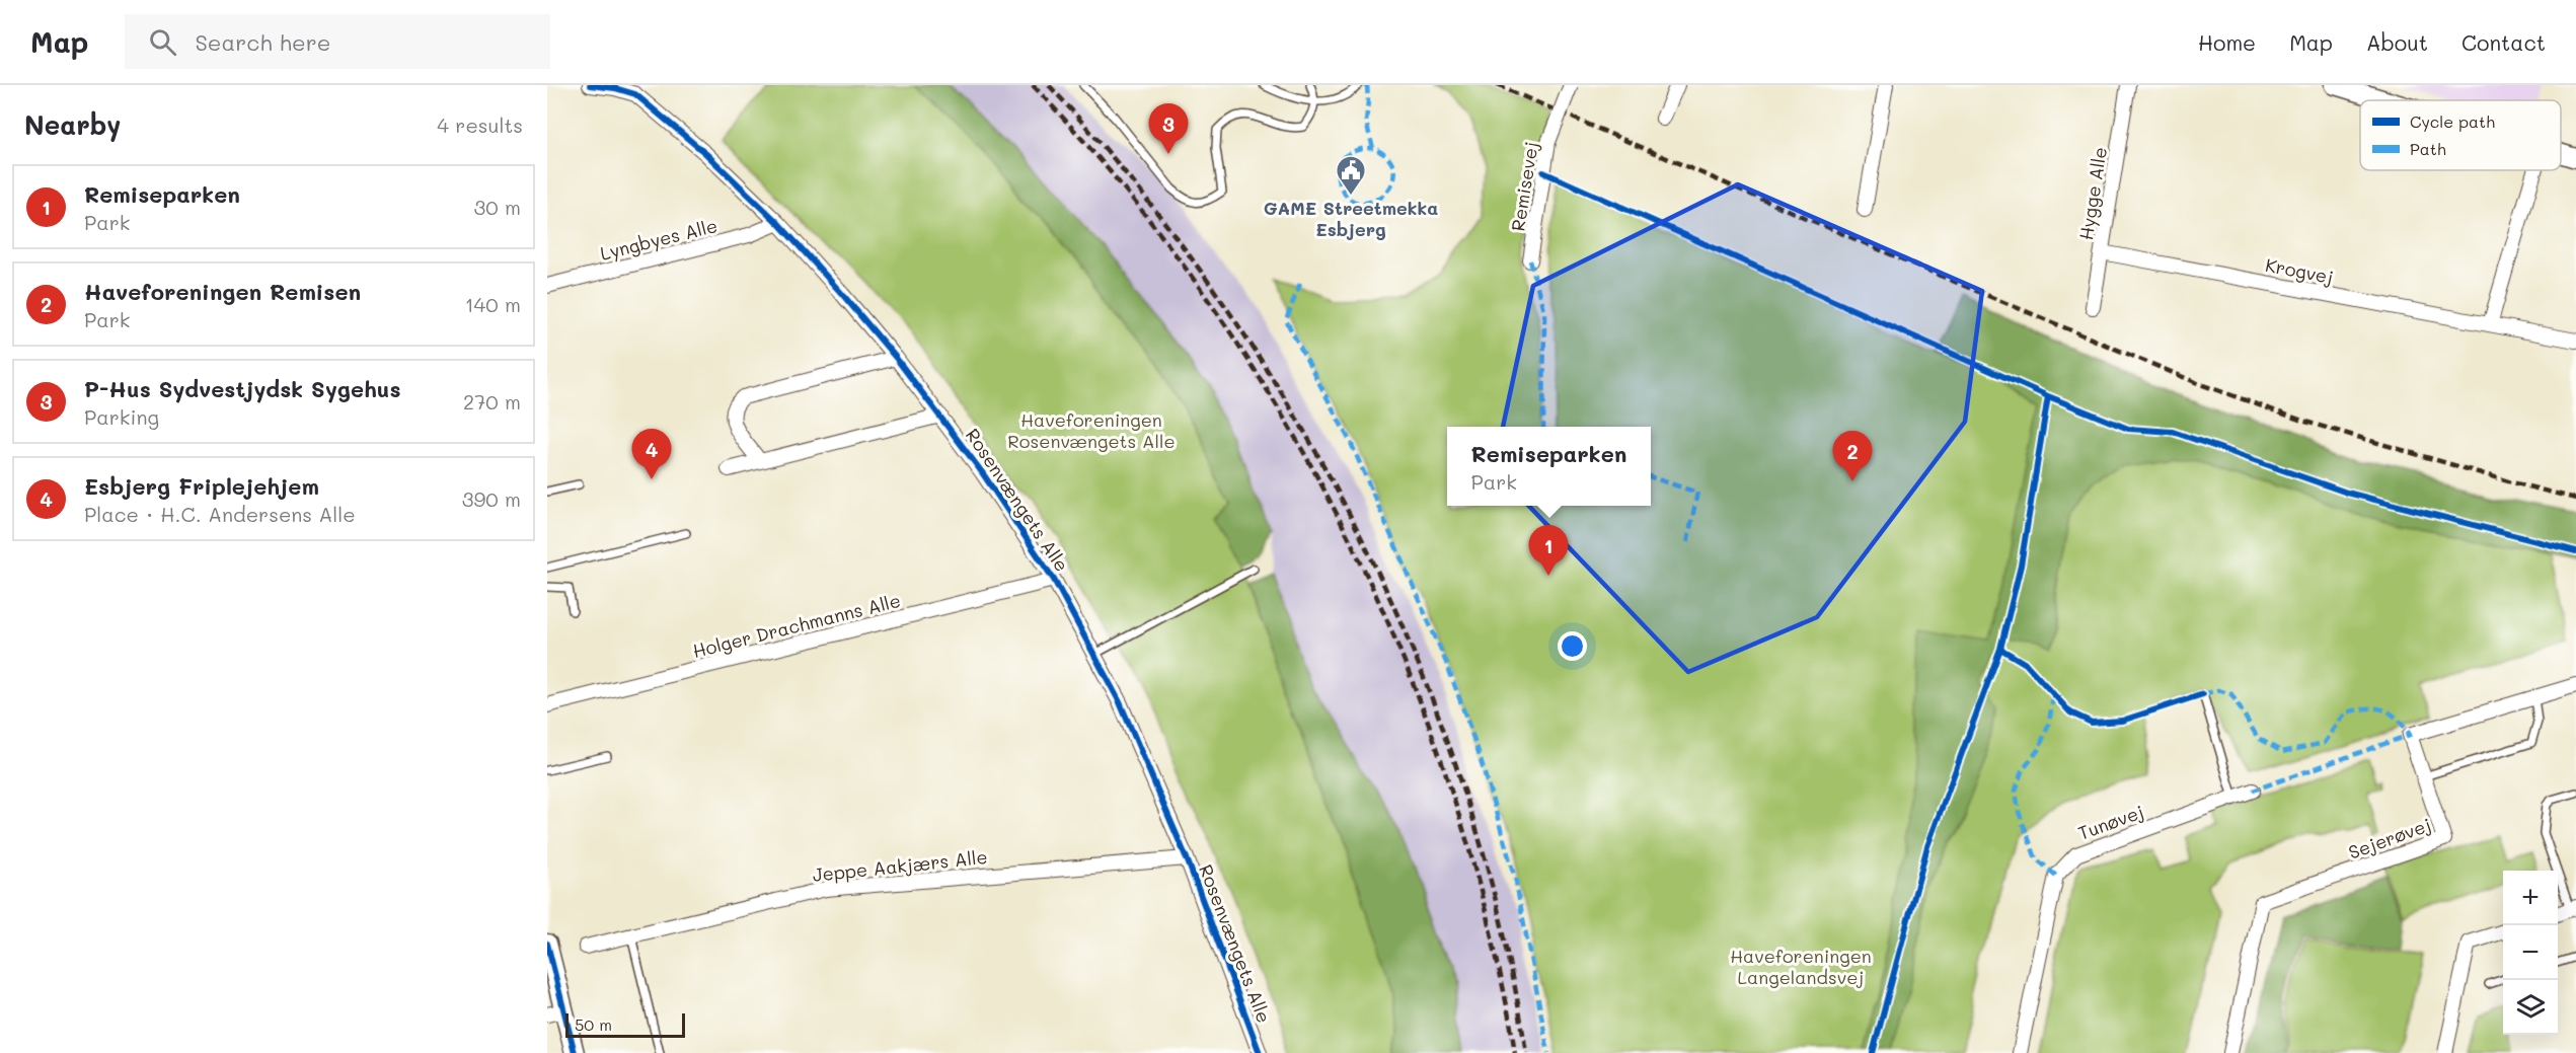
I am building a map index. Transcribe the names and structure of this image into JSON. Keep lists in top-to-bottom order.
{
  "streets": {
    "street": [
      "Remisevej",
      "Hygge Alle",
      "Lyngbyes Alle",
      "Krogvej",
      "Rosenvængets Alle",
      "Holger Drachmanns Alle",
      "Tunøvej",
      "Sejerøvej",
      "Jeppe Aakjærs Alle"
    ]
  },
  "crossings": [
    ["Hygge Alle", "Krogvej"],
    ["Lyngbyes Alle", "Rosenvængets Alle"],
    ["Rosenvængets Alle", "Holger Drachmanns Alle"],
    ["Rosenvængets Alle", "Jeppe Aakjærs Alle"]
  ],
  "parks": ["Haveforeningen Rosenvængets Alle", "Haveforeningen Langelandsvej"],
  "places": {
    "public building": ["GAME Streetmekka Esbjerg"]
  },
  "legend": ["Cycle path", "Path"],
  "scale_bar": "50 m",
  "page": {
    "header": "Map",
    "search": "Search here",
    "nav": [
      "Home",
      "Map",
      "About",
      "Contact"
    ],
    "heading": ["Nearby", "4 results"],
    "pins": [
      "3",
      "4",
      "2",
      "1"
    ],
    "list": [
      {
        "mark": "1",
        "name": "Remiseparken",
        "note": "Park",
        "value": "30 m"
      },
      {
        "mark": "2",
        "name": "Haveforeningen Remisen",
        "note": "Park",
        "value": "140 m"
      },
      {
        "mark": "3",
        "name": "P-Hus Sydvestjydsk Sygehus",
        "note": "Parking",
        "value": "270 m"
      },
      {
        "mark": "4",
        "name": "Esbjerg Friplejehjem",
        "note": "Place · H.C. Andersens Alle",
        "value": "390 m"
      }
    ],
    "popup": ["Remiseparken", "Park"],
    "map_buttons": ["+", "−"],
    "scale": "50 m"
  }
}
